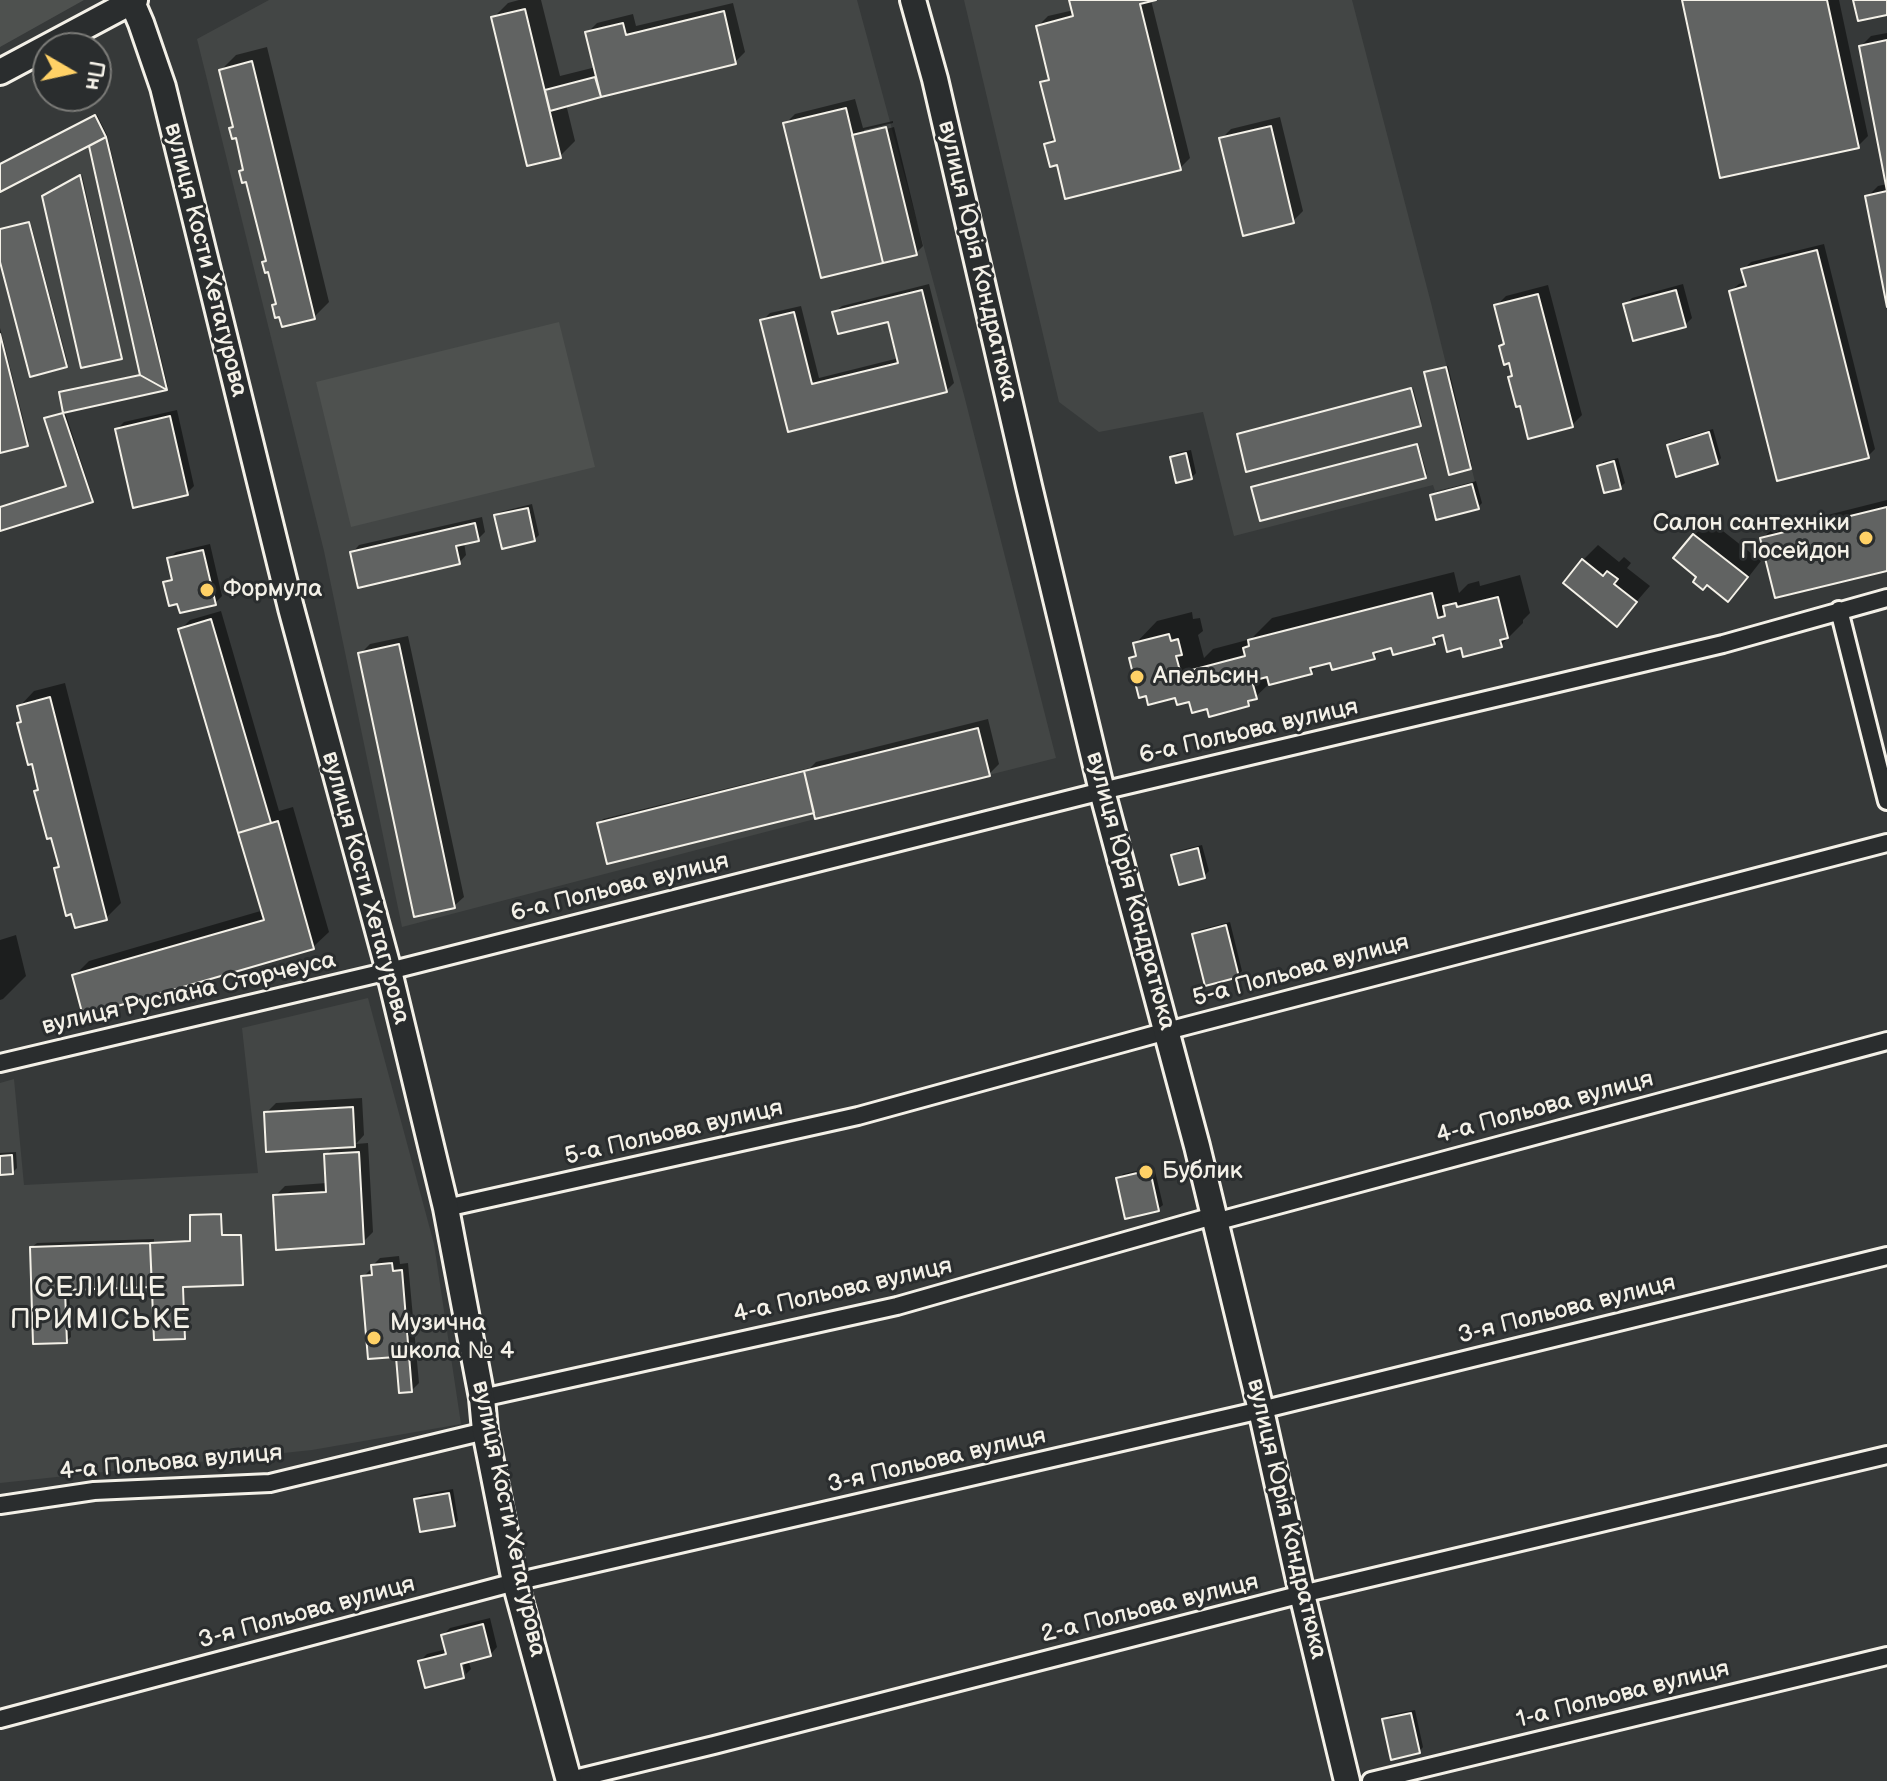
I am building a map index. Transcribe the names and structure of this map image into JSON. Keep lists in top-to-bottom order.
{
  "streets": {
    "street": [
      "вулиця Кости Хетагурова",
      "вулиця Юрія Кондратюка",
      "6-а Польова вулиця",
      "5-а Польова вулиця",
      "вулиця Руслана Сторчеуса",
      "4-а Польова вулиця",
      "3-я Польова вулиця",
      "2-а Польова вулиця",
      "1-а Польова вулиця"
    ]
  },
  "crossings": [
    ["вулиця Кости Хетагурова", "6-а Польова вулиця"],
    ["вулиця Кости Хетагурова", "5-а Польова вулиця"],
    ["вулиця Кости Хетагурова", "вулиця Руслана Сторчеуса"],
    ["вулиця Кости Хетагурова", "4-а Польова вулиця"],
    ["вулиця Кости Хетагурова", "3-я Польова вулиця"],
    ["вулиця Кости Хетагурова", "2-а Польова вулиця"],
    ["вулиця Юрія Кондратюка", "6-а Польова вулиця"],
    ["вулиця Юрія Кондратюка", "5-а Польова вулиця"],
    ["вулиця Юрія Кондратюка", "4-а Польова вулиця"],
    ["вулиця Юрія Кондратюка", "3-я Польова вулиця"],
    ["вулиця Юрія Кондратюка", "2-а Польова вулиця"],
    ["6-а Польова вулиця", "вулиця Руслана Сторчеуса"]
  ],
  "districts": ["СЕЛИЩЕ ПРИМІСЬКЕ"],
  "places": [
    "Салон сантехніки Посейдон",
    "Формула",
    "Апельсин",
    "Бублик",
    "Музична школа № 4"
  ],
  "north": "right"
}
